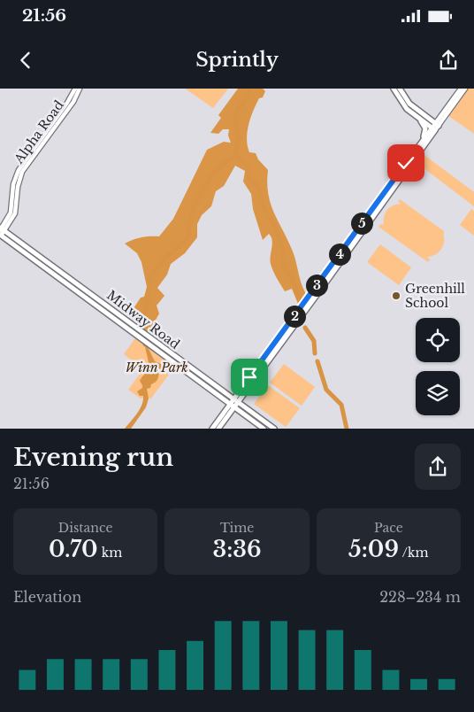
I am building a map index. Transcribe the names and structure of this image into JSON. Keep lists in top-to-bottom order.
{
  "streets": {
    "main road": ["Midway Road"],
    "street": ["Alpha Road"]
  },
  "crossings": [
    ["Alpha Road", "Midway Road"]
  ],
  "parks": ["Winn Park"],
  "places": ["Greenhill School"],
  "page": {
    "status": "21:56",
    "header": "Sprintly",
    "pins": [
      "5",
      "4",
      "3",
      "2"
    ],
    "heading": ["Evening run", "21:56"],
    "stats": [
      ["Distance", "0.70 km"],
      ["Time", "3:36"],
      ["Pace", "5:09 /km"]
    ],
    "chart": ["Elevation", "228–234 m"]
  }
}
